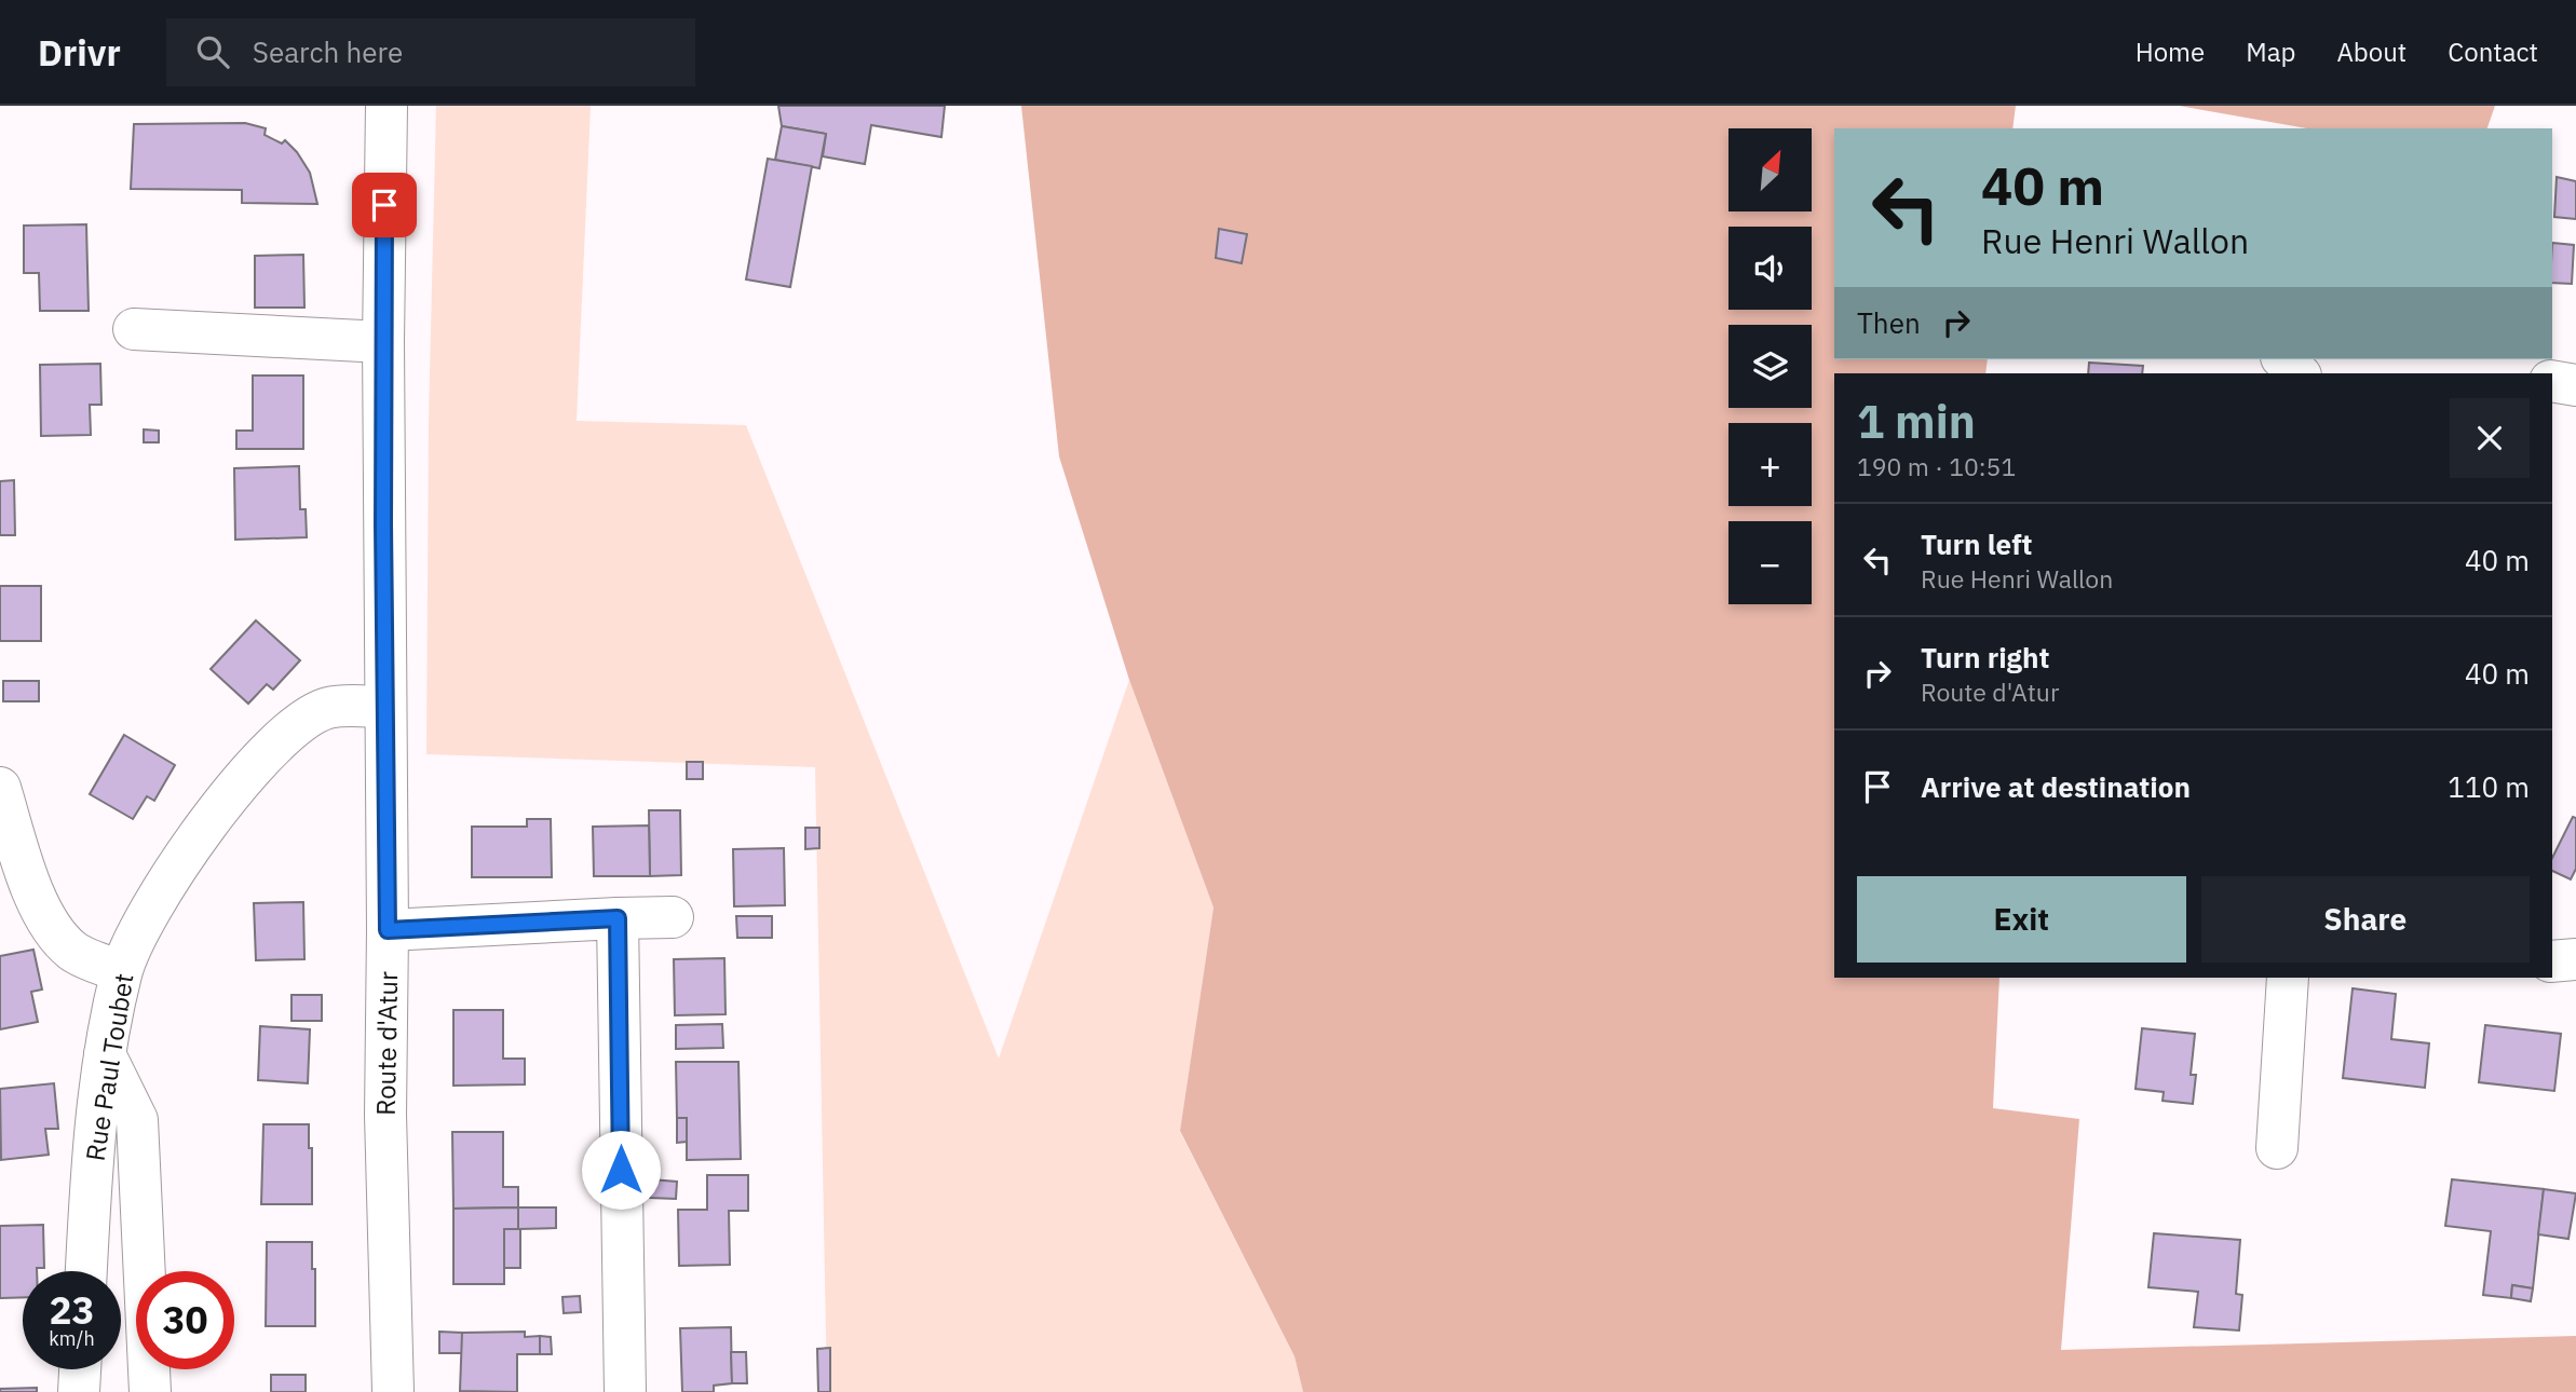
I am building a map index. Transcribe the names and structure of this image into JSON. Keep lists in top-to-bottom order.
{
  "streets": {
    "street": ["Route d'Atur", "Rue Paul Toubet"]
  },
  "crossings": [
    ["Route d'Atur", "Rue Paul Toubet"]
  ],
  "north": "top right",
  "page": {
    "header": "Drivr",
    "search": "Search here",
    "nav": [
      "Home",
      "Map",
      "About",
      "Contact"
    ],
    "map_buttons": ["+", "−"],
    "turn": ["40 m", "Rue Henri Wallon"],
    "then": "Then",
    "heading": ["1 min", "190 m · 10:51"],
    "list": [
      {
        "name": "Turn left",
        "note": "Rue Henri Wallon",
        "value": "40 m"
      },
      {
        "name": "Turn right",
        "note": "Route d'Atur",
        "value": "40 m"
      },
      {
        "name": "Arrive at destination",
        "value": "110 m"
      }
    ],
    "buttons": ["Exit", "Share"],
    "speed": "23 km/h",
    "limit": "30"
  }
}
